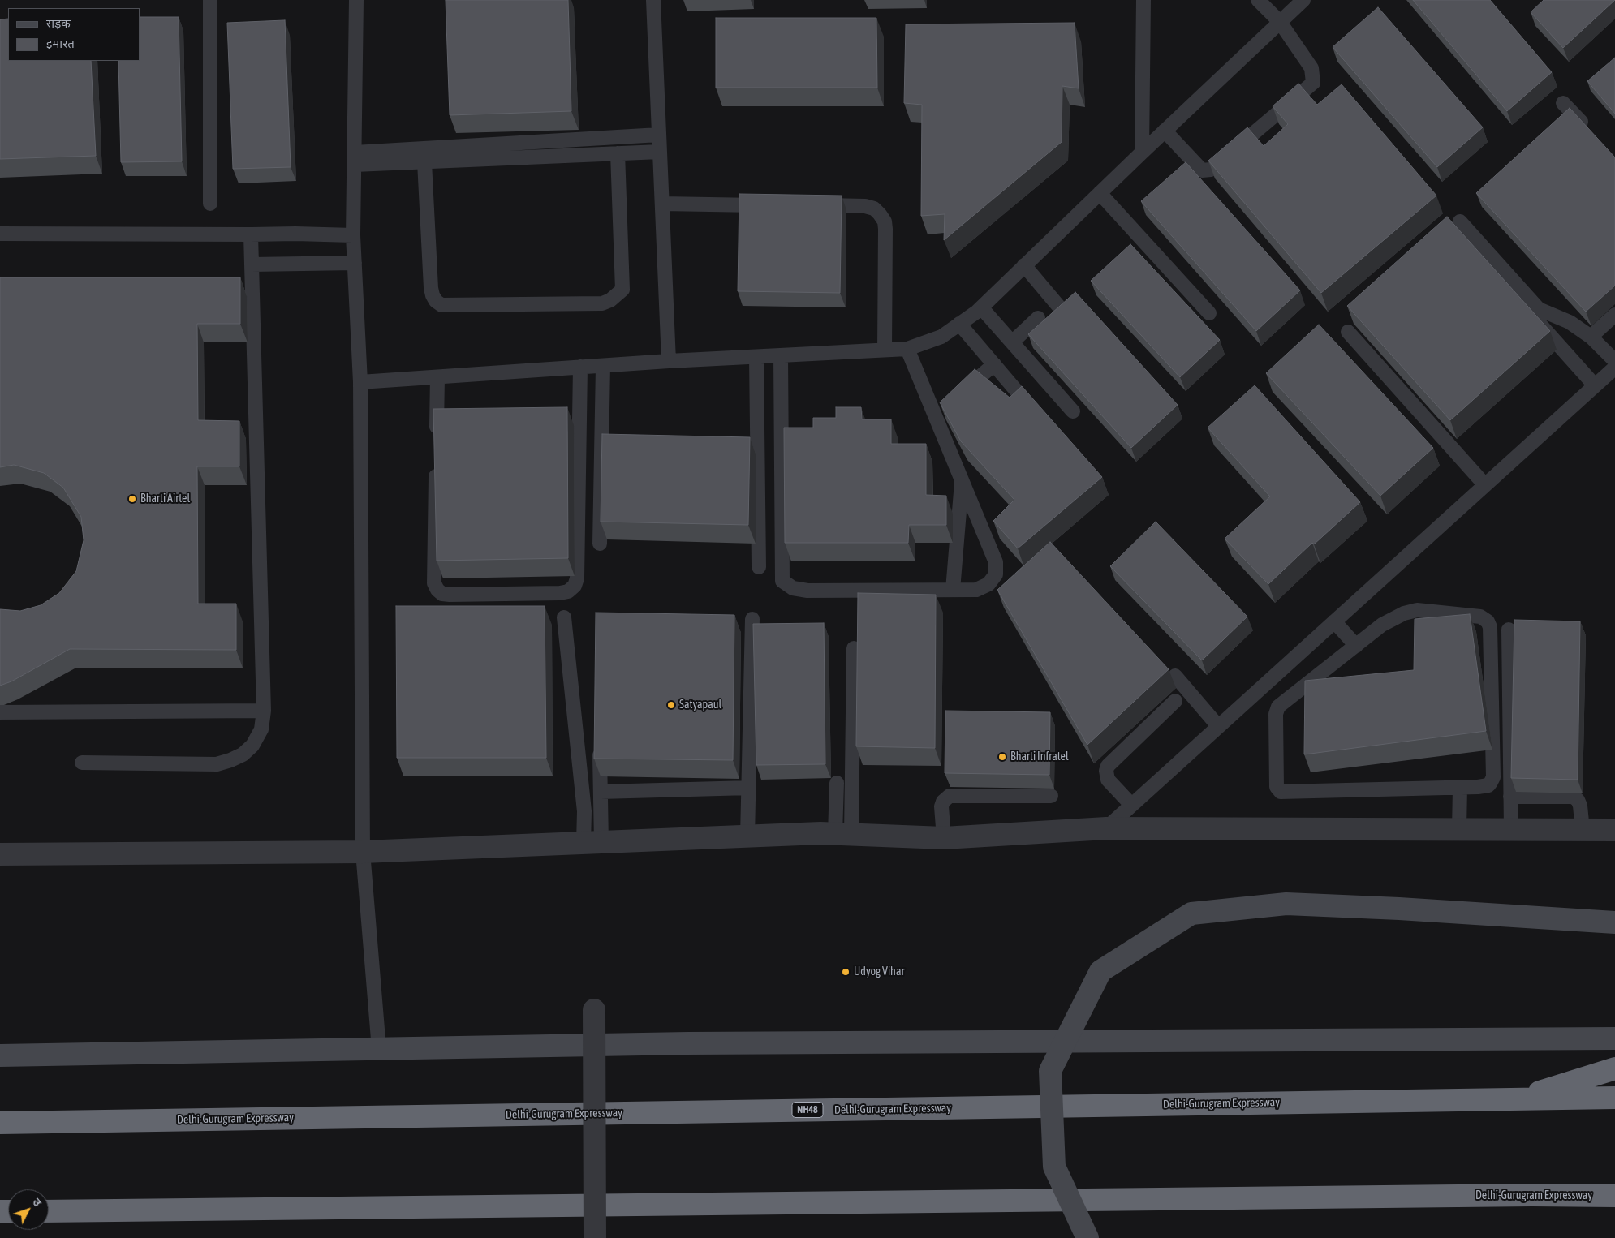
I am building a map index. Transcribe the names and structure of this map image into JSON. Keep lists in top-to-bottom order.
{
  "streets": {
    "highway": ["Delhi-Gurugram Expressway", "NH48"]
  },
  "places": [
    "Bharti Airtel",
    "Satyapaul",
    "Bharti Infratel",
    "Udyog Vihar"
  ],
  "legend": ["सड़क", "इमारत"],
  "north": "top right"
}
